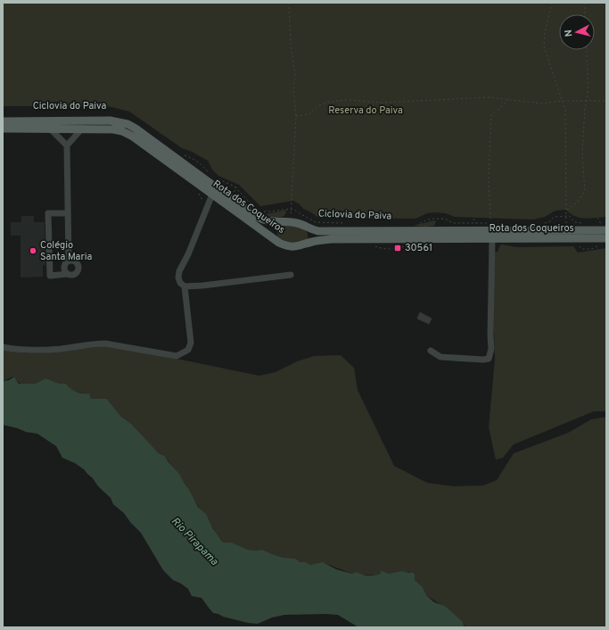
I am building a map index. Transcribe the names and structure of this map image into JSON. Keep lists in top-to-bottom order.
{
  "streets": {
    "main road": ["Rota dos Coqueiros"],
    "path": ["Ciclovia do Paiva"]
  },
  "water": ["Rio Pirapama"],
  "parks": ["Reserva do Paiva"],
  "places": {
    "transit": ["30561"],
    "other": ["Colégio Santa Maria"]
  },
  "north": "left"
}
